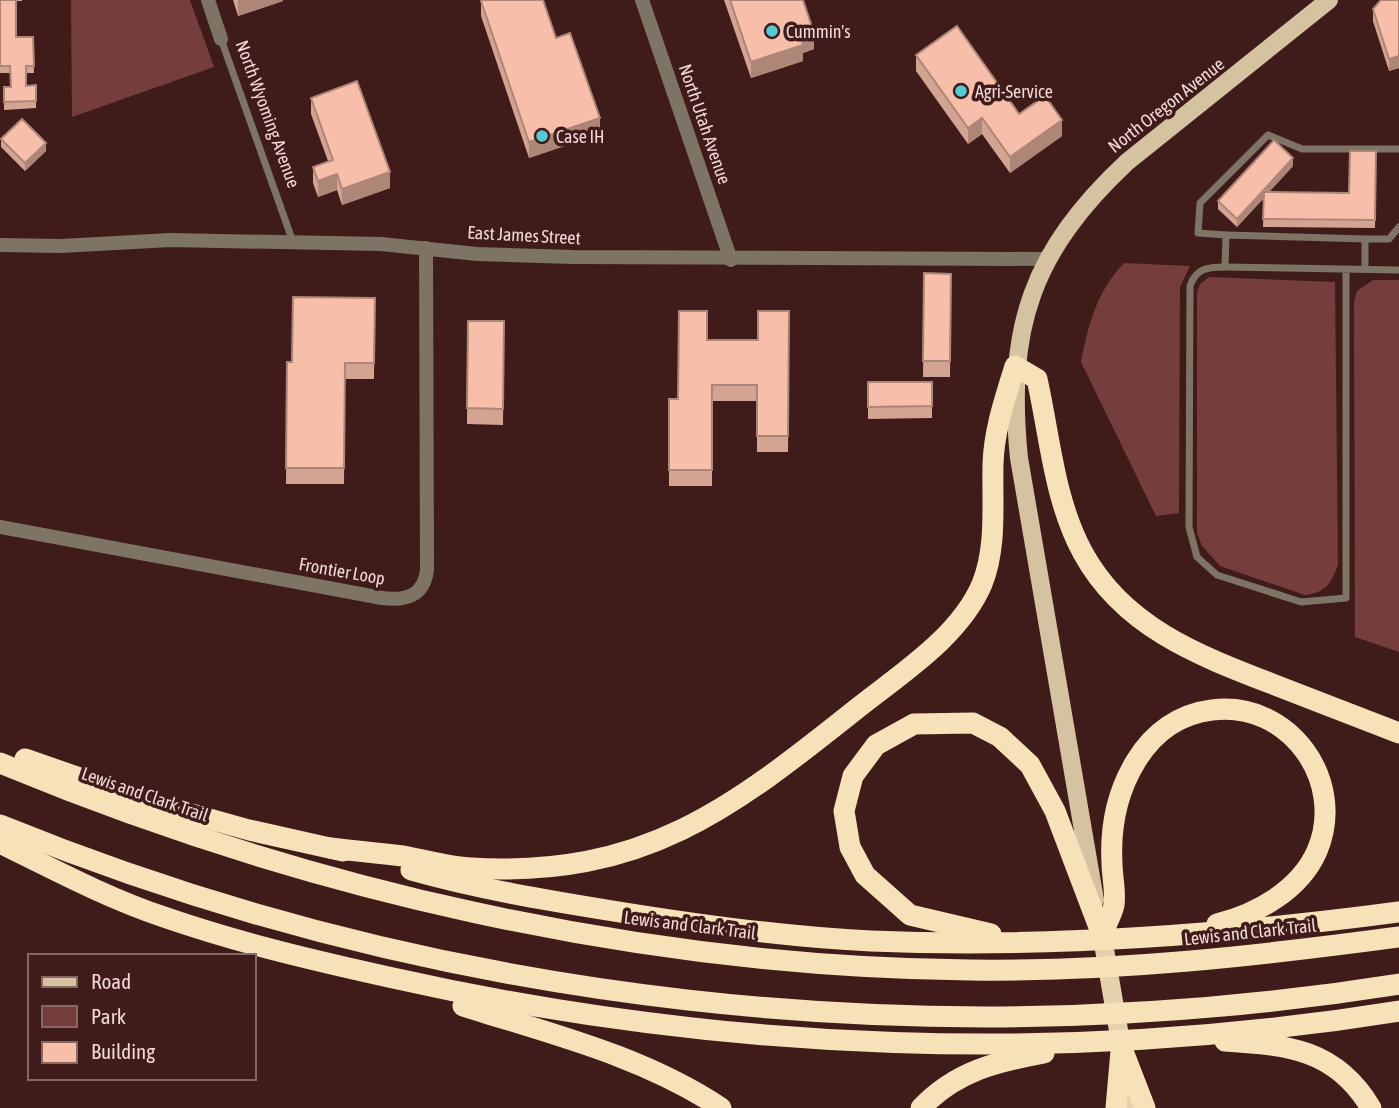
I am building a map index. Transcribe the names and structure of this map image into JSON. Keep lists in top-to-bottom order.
{
  "streets": {
    "highway": ["Lewis and Clark Trail"],
    "main road": ["North Oregon Avenue"],
    "street": [
      "North Wyoming Avenue",
      "North Utah Avenue",
      "East James Street",
      "Frontier Loop"
    ]
  },
  "crossings": [
    ["North Oregon Avenue", "East James Street"],
    ["North Wyoming Avenue", "East James Street"],
    ["North Utah Avenue", "East James Street"],
    ["East James Street", "Frontier Loop"]
  ],
  "places": ["Cummin's", "Agri-Service", "Case IH"],
  "legend": ["Road", "Park", "Building"]
}
